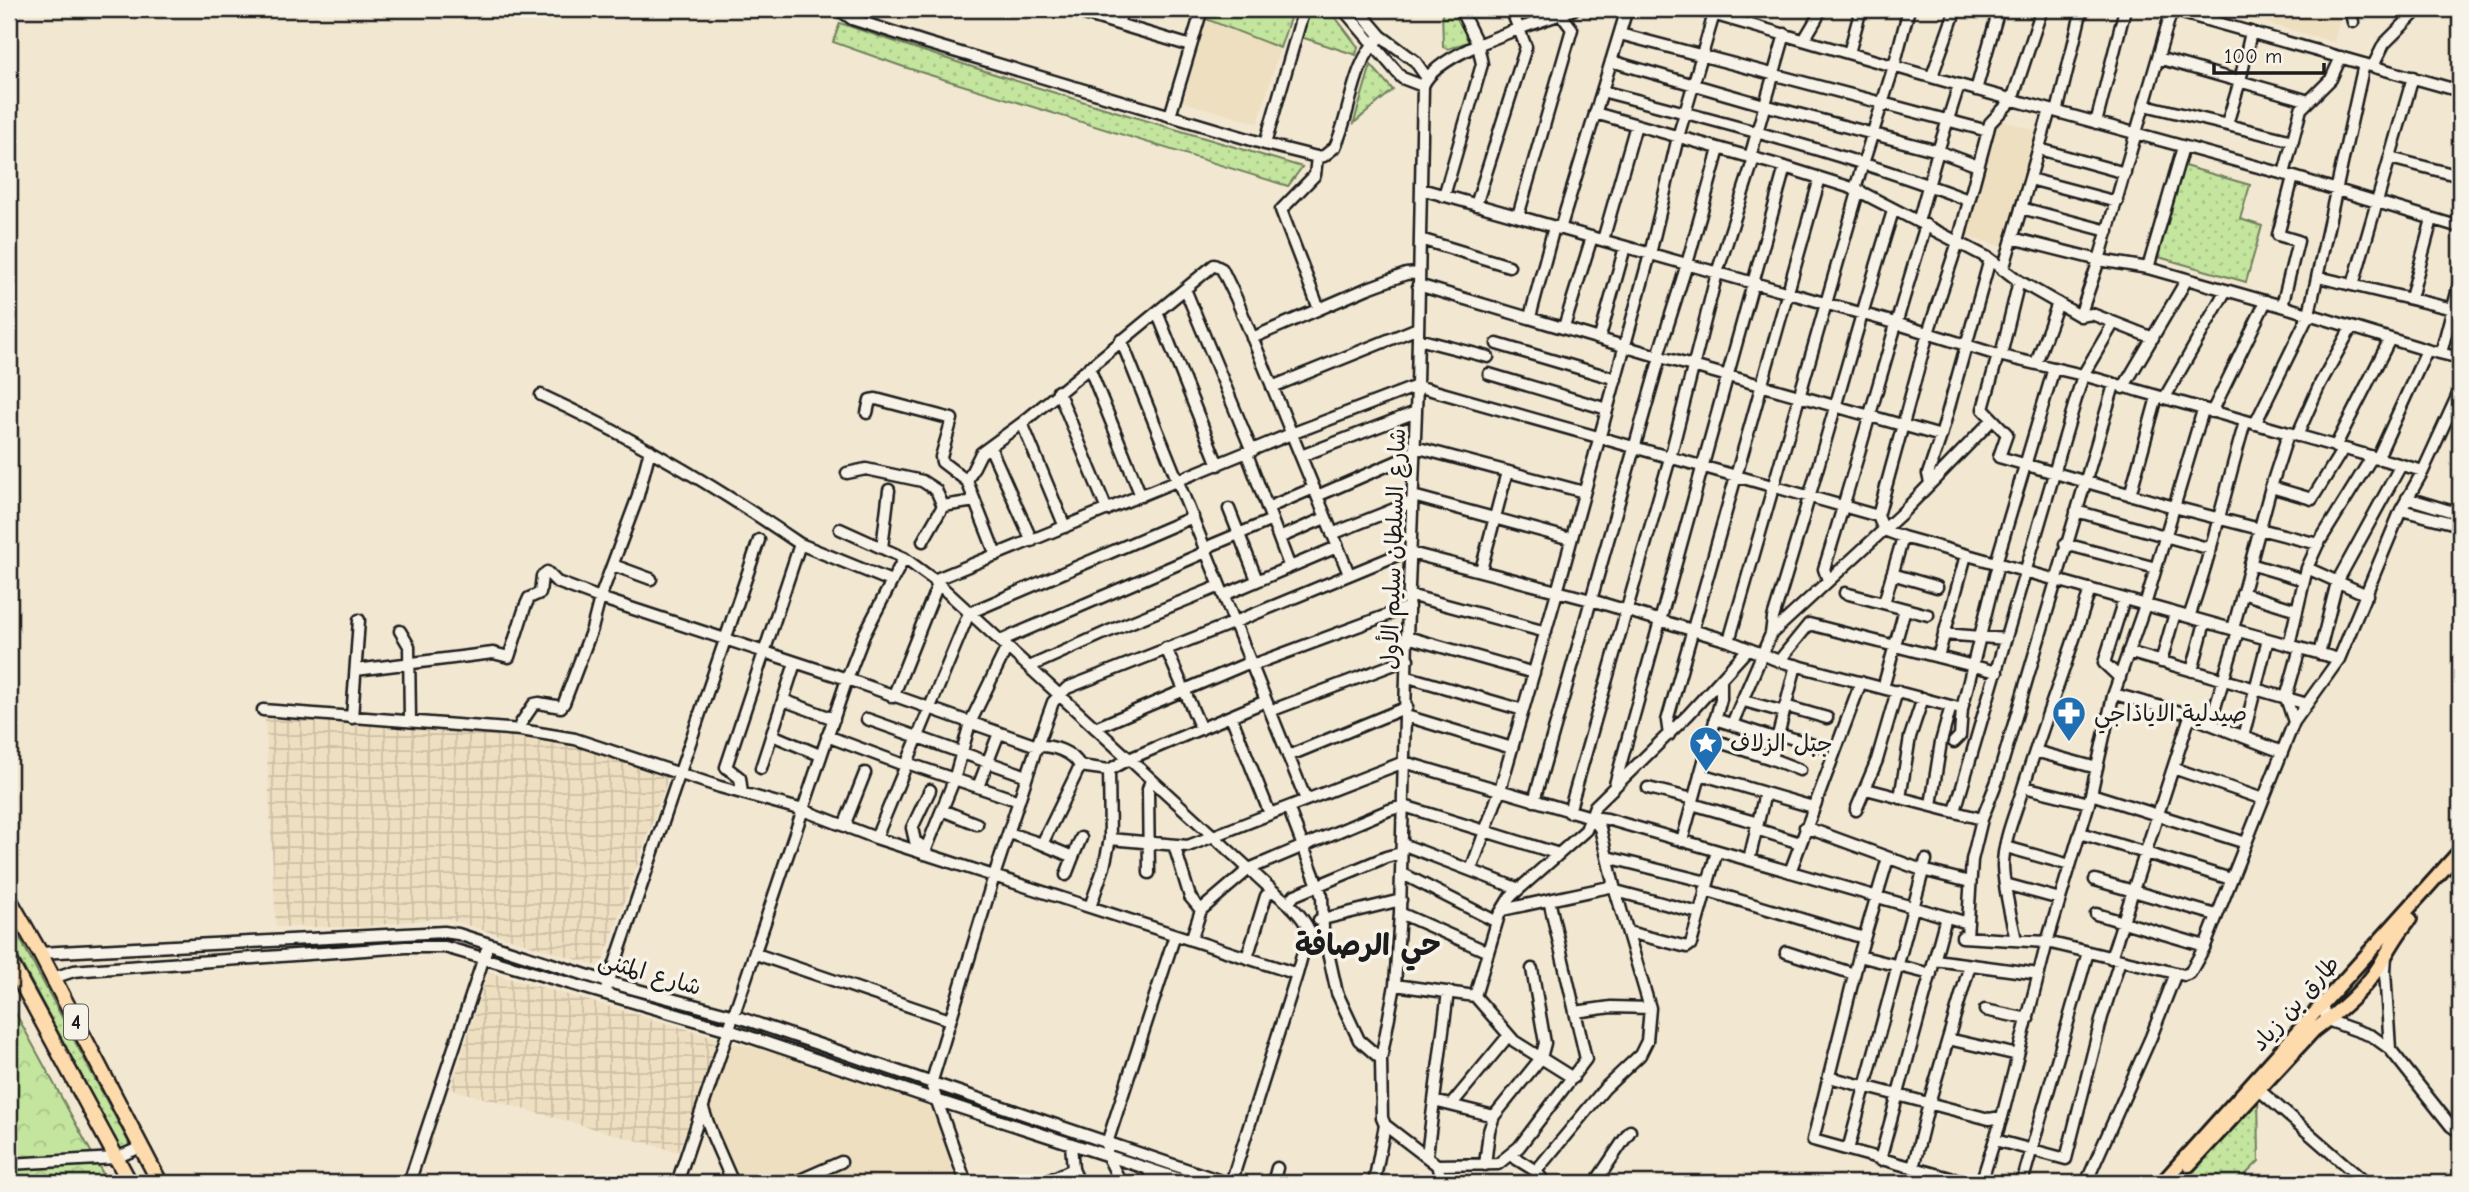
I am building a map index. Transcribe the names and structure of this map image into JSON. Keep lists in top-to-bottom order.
{
  "streets": {
    "highway": ["4"],
    "main road": ["طارق بن زياد"],
    "street": ["شارع السلطان سليم الأول", "شارع المثنى"]
  },
  "crossings": [
    ["شارع المثنى", "4"]
  ],
  "districts": ["حي الرصافة"],
  "places": {
    "pharmacy": ["صيدلية الاياذاجي"],
    "place": ["جبل الزلاف"]
  },
  "scale_bar": "100 m"
}
